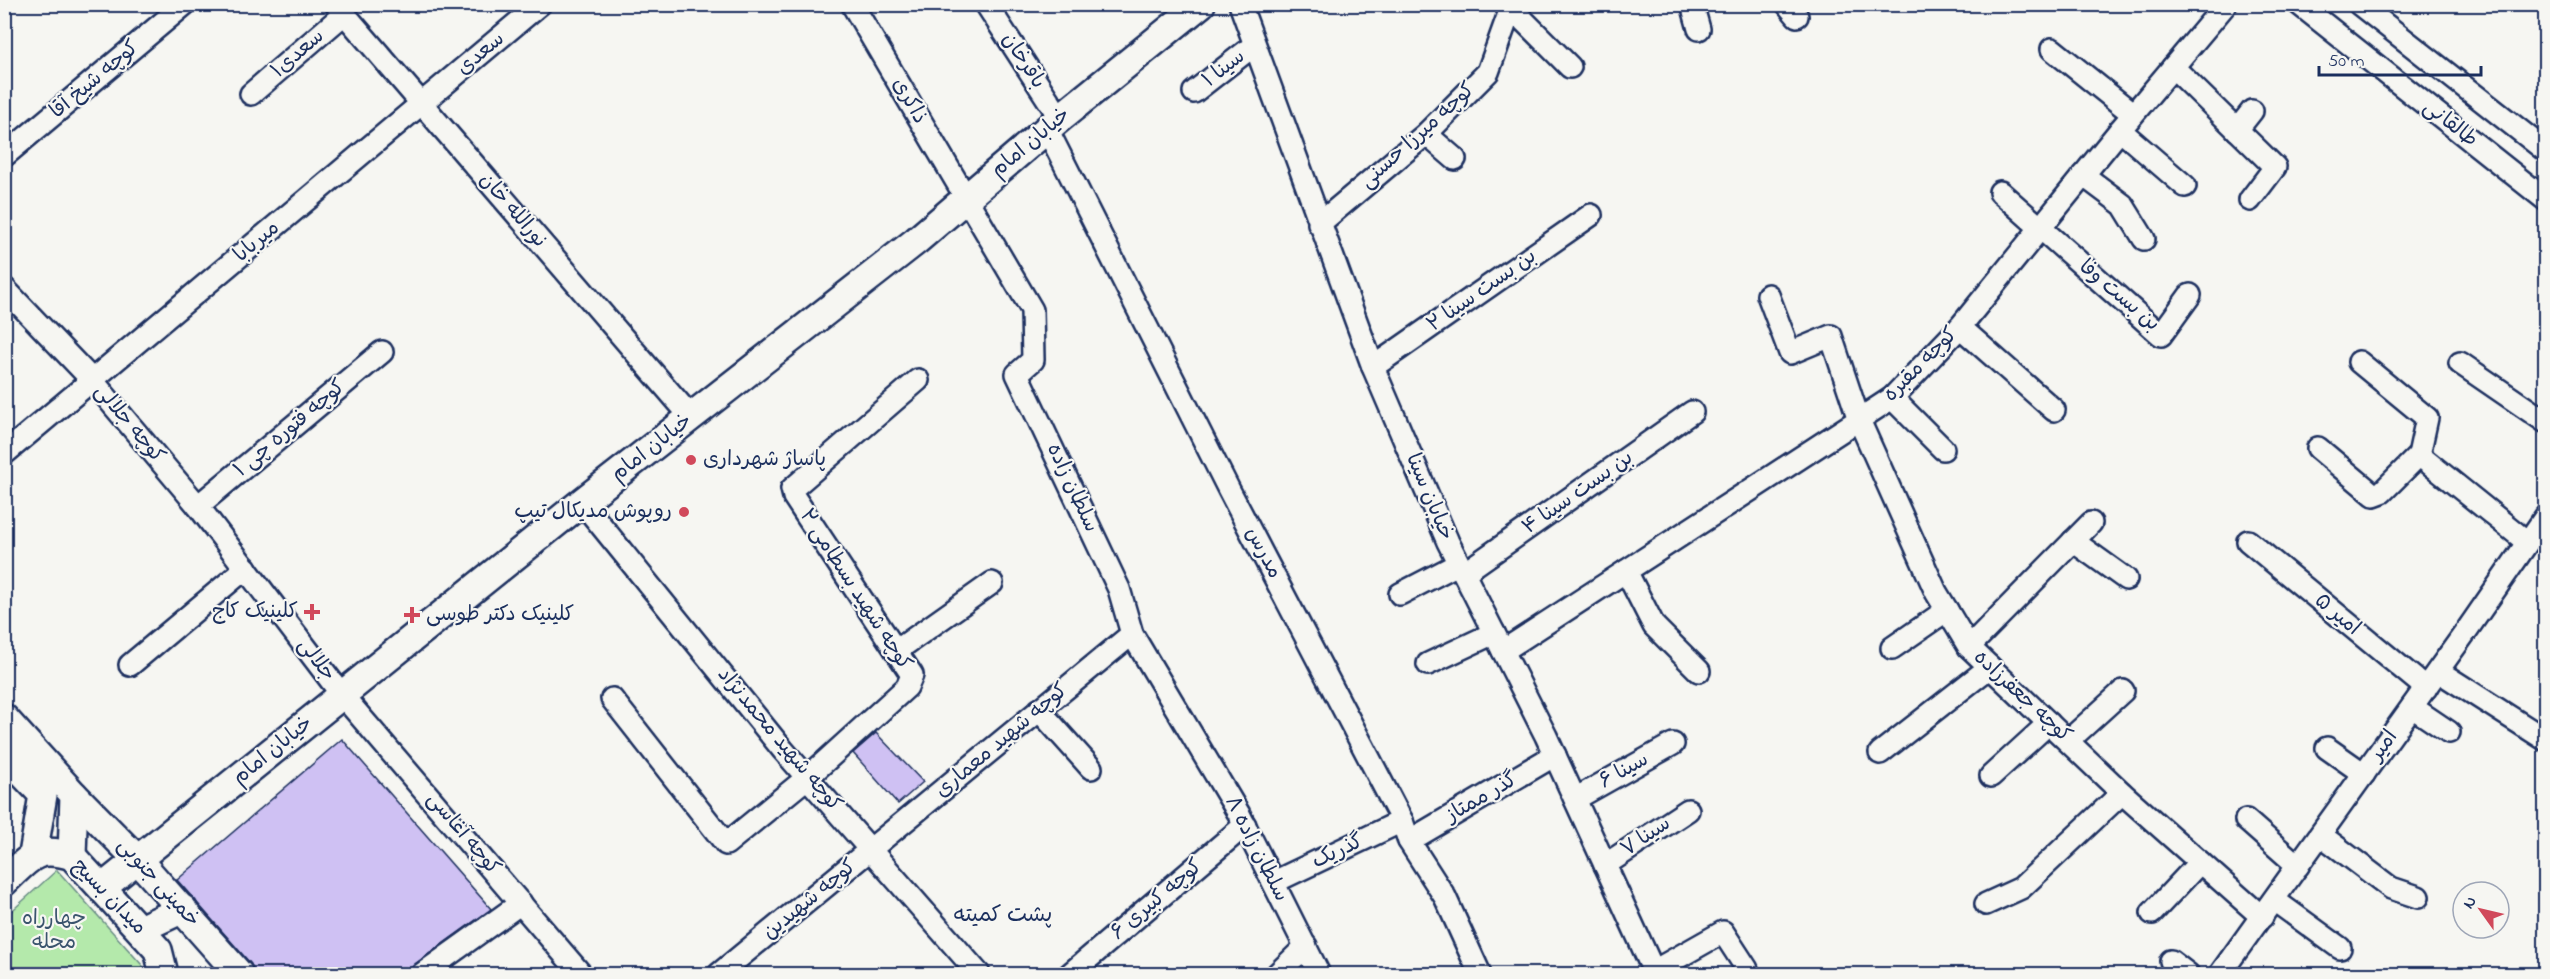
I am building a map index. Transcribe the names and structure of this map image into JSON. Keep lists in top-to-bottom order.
{
  "streets": {
    "main road": ["خیابان امام", "خمینی جنوبی", "میدان بسیج"],
    "street": [
      "سعدی۱",
      "سعدی",
      "باقرخان",
      "سینا ۱",
      "کوچه شیخ آقا",
      "ذاکری",
      "طالقانی",
      "کوچه میرزا حسنی",
      "نورالله خان",
      "میربابا",
      "بن بست سینا ۲",
      "بن بست وفا",
      "کوچه مقبره",
      "کوچه جلالی",
      "کوچه فتوره چی ۱",
      "سلطان زاده",
      "بن بست سینا ۴",
      "خیابان سینا",
      "مدرس",
      "کوچه شهید بسطامی ۲",
      "امیر ۵",
      "جلالی",
      "کوچه جعفرزاده",
      "کوچه شهید محمدنژاد",
      "کوچه شهید معماری",
      "امیر",
      "سینا ۶",
      "گذر ممتاز",
      "کوچه آغاسی",
      "سینا ۷",
      "سلطان زاده ۸",
      "گذریک",
      "کوچه شهیدین",
      "کوچه کبیری ۶"
    ]
  },
  "crossings": [
    ["سعدی۱", "نورالله خان"],
    ["سعدی", "نورالله خان"],
    ["سعدی", "میربابا"],
    ["باقرخان", "خیابان امام"],
    ["باقرخان", "مدرس"],
    ["سینا ۱", "خیابان سینا"],
    ["ذاکری", "خیابان امام"],
    ["ذاکری", "سلطان زاده"],
    ["کوچه میرزا حسنی", "خیابان سینا"],
    ["خیابان امام", "نورالله خان"],
    ["خیابان امام", "مدرس"],
    ["خیابان امام", "جلالی"],
    ["خیابان امام", "کوچه شهید محمدنژاد"],
    ["خیابان امام", "کوچه آغاسی"],
    ["خیابان امام", "خمینی جنوبی"],
    ["خیابان امام", "میدان بسیج"],
    ["نورالله خان", "میربابا"],
    ["میربابا", "کوچه جلالی"],
    ["بن بست سینا ۲", "خیابان سینا"],
    ["بن بست وفا", "کوچه مقبره"],
    ["کوچه مقبره", "خیابان سینا"],
    ["کوچه مقبره", "کوچه جعفرزاده"],
    ["کوچه جلالی", "کوچه فتوره چی ۱"],
    ["کوچه جلالی", "جلالی"],
    ["سلطان زاده", "کوچه شهید معماری"],
    ["سلطان زاده", "سلطان زاده ۸"],
    ["بن بست سینا ۴", "خیابان سینا"],
    ["خیابان سینا", "سینا ۶"],
    ["خیابان سینا", "گذر ممتاز"],
    ["خیابان سینا", "سینا ۷"],
    ["مدرس", "گذر ممتاز"],
    ["مدرس", "گذریک"],
    ["کوچه شهید بسطامی ۲", "کوچه شهید محمدنژاد"],
    ["امیر ۵", "امیر"],
    ["جلالی", "کوچه آغاسی"],
    ["کوچه جعفرزاده", "امیر"],
    ["کوچه شهید محمدنژاد", "کوچه شهید معماری"],
    ["کوچه شهید محمدنژاد", "کوچه شهیدین"],
    ["کوچه شهید معماری", "کوچه شهیدین"],
    ["گذر ممتاز", "گذریک"],
    ["سلطان زاده ۸", "گذریک"],
    ["سلطان زاده ۸", "کوچه کبیری ۶"]
  ],
  "districts": ["پشت کمیته"],
  "parks": ["چهارراه محله"],
  "places": {
    "other": ["پاساژ شهرداری", "روپوش مدیکال تیپ"],
    "health": ["کلینیک کاج", "کلینیک دکتر طوسی"]
  },
  "scale_bar": "50 m",
  "north": "top left"
}
